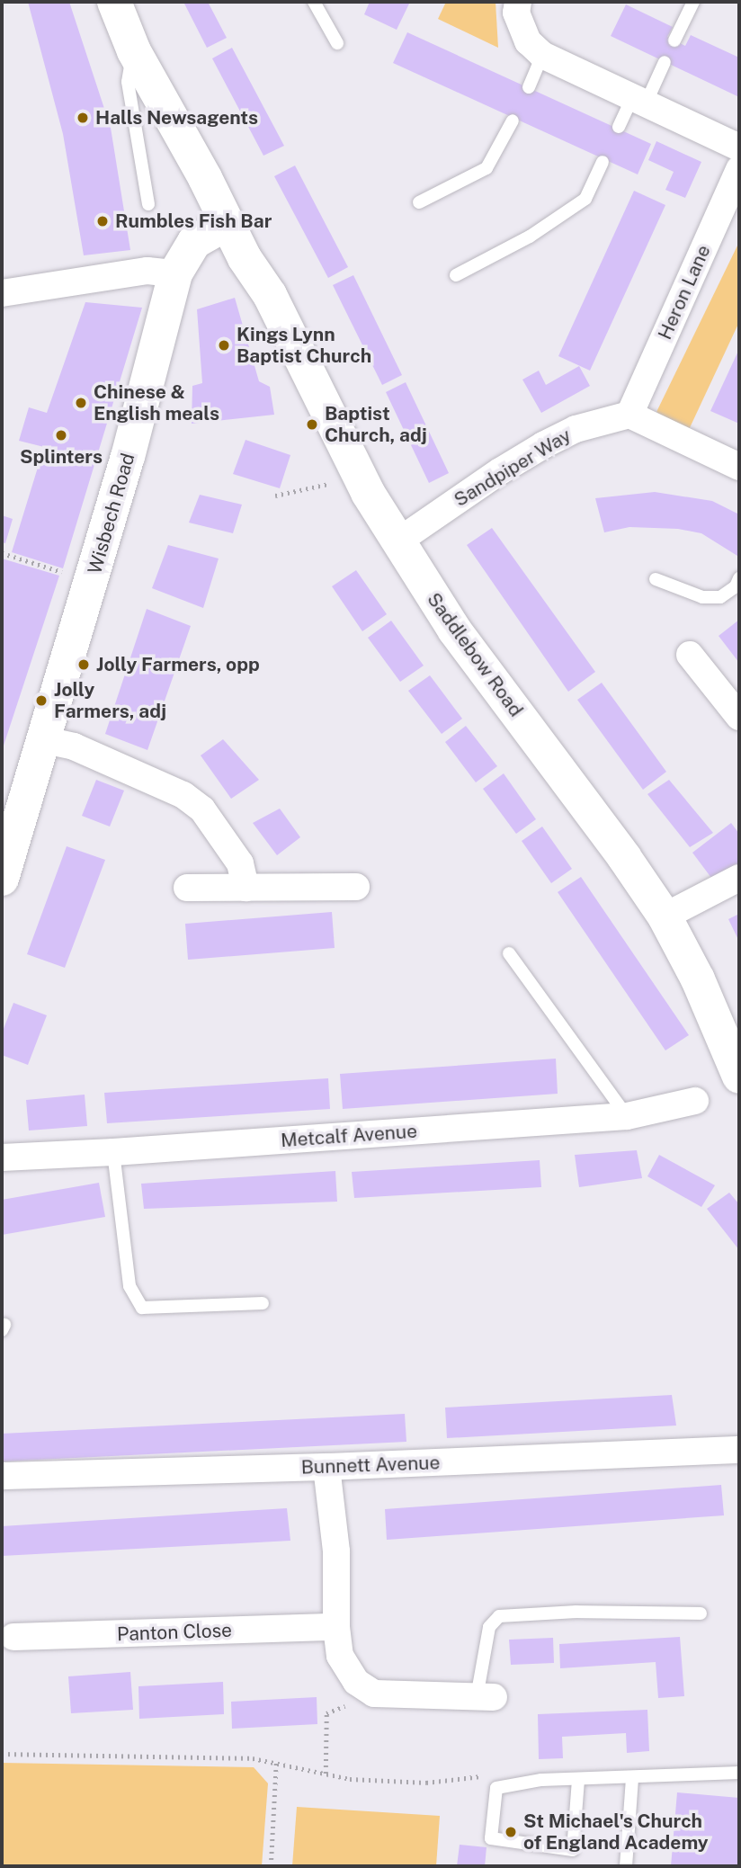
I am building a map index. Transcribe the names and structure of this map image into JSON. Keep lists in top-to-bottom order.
{
  "streets": {
    "street": [
      "Heron Lane",
      "Sandpiper Way",
      "Wisbech Road",
      "Saddlebow Road",
      "Metcalf Avenue",
      "Bunnett Avenue",
      "Panton Close"
    ]
  },
  "crossings": [
    ["Heron Lane", "Sandpiper Way"],
    ["Sandpiper Way", "Saddlebow Road"],
    ["Wisbech Road", "Saddlebow Road"]
  ],
  "places": [
    "Halls Newsagents",
    "Rumbles Fish Bar",
    "Kings Lynn Baptist Church",
    "Chinese & English meals",
    "Baptist Church, adj",
    "Splinters",
    "Jolly Farmers, opp",
    "Jolly Farmers, adj",
    "St Michael's Church of England Academy"
  ]
}
